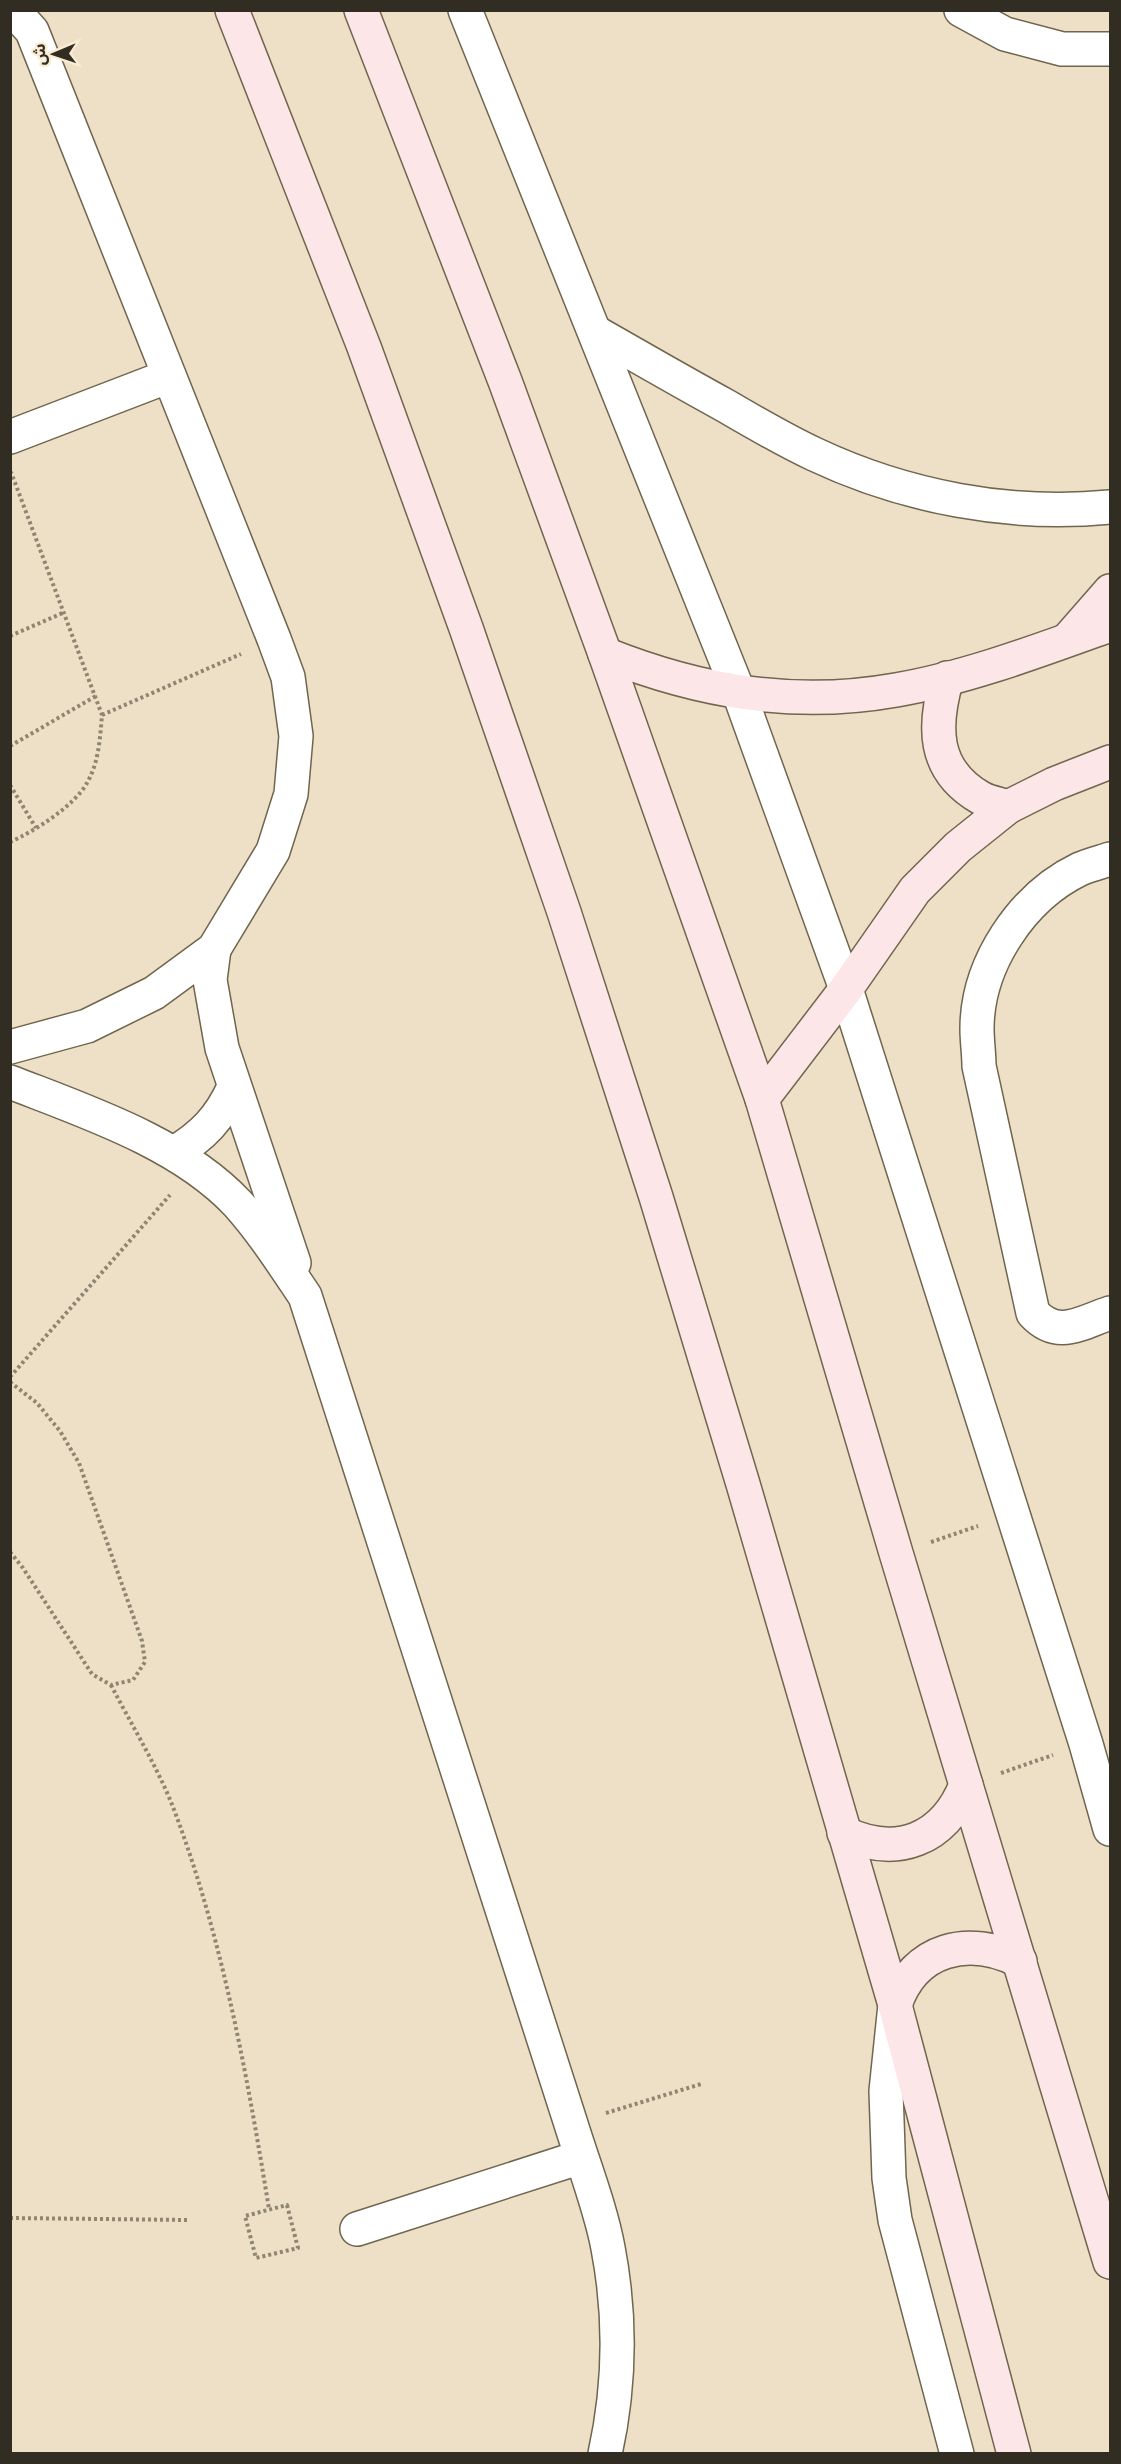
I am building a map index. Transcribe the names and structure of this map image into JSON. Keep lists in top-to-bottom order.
{
  "north": "left"
}
